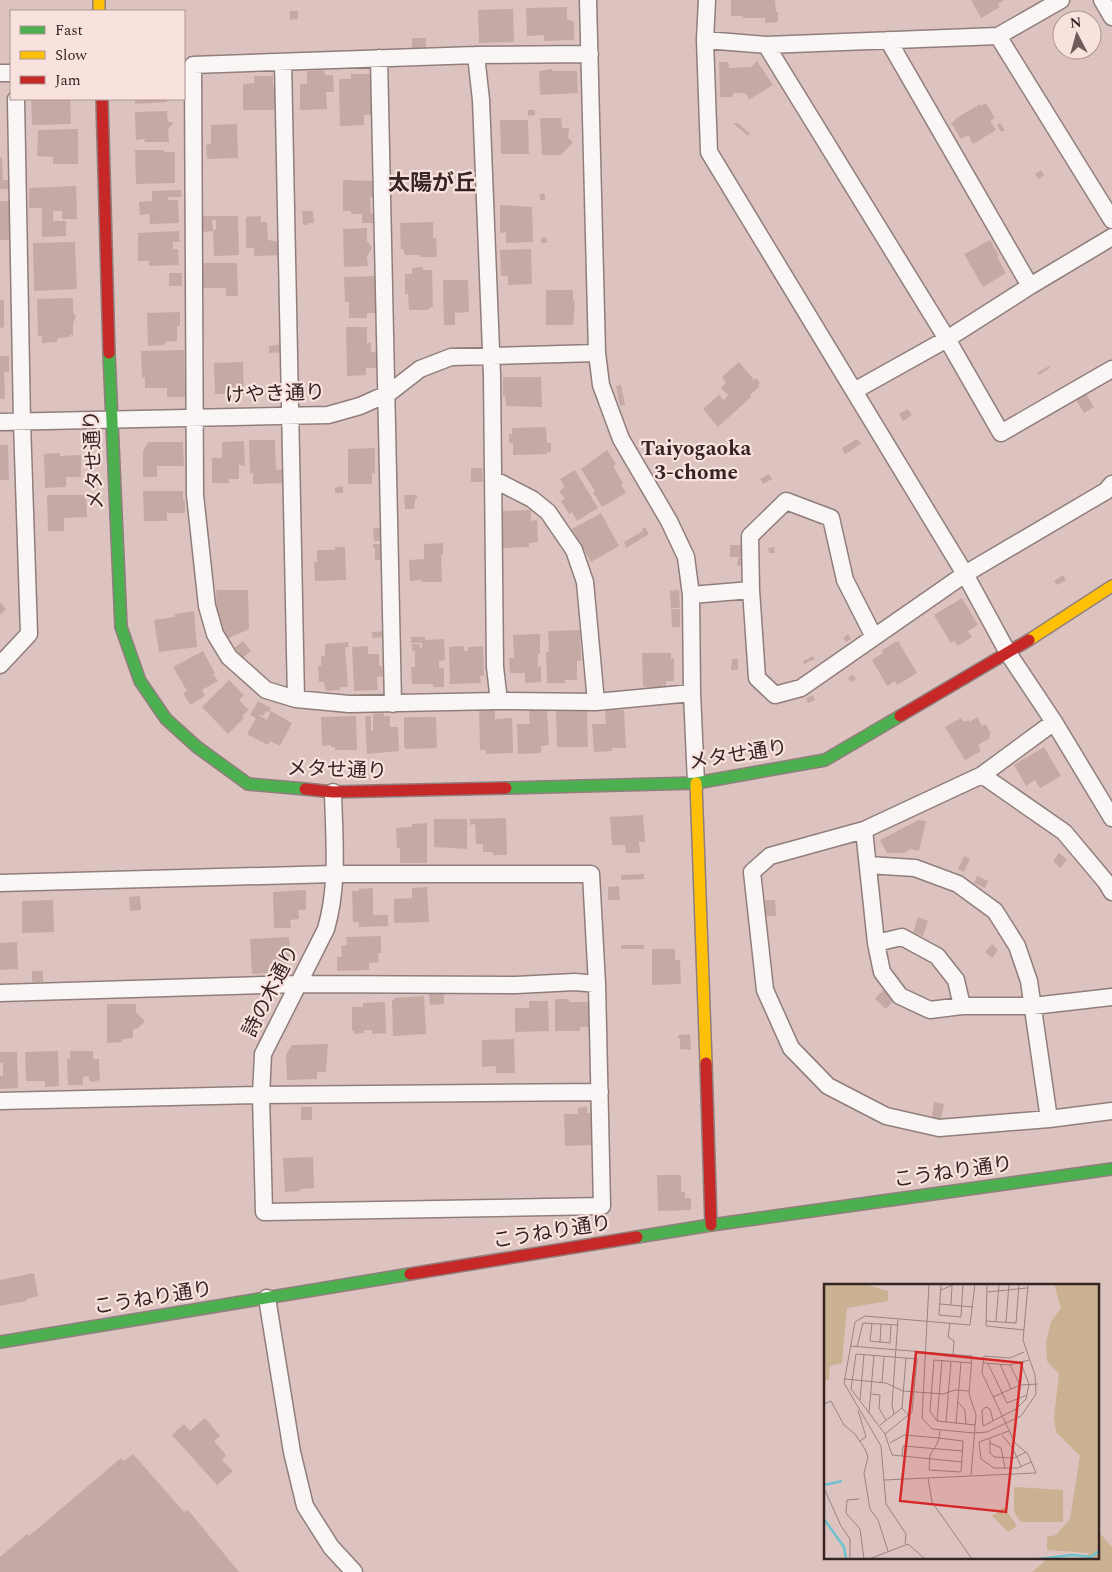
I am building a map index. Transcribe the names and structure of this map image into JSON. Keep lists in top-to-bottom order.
{
  "streets": {
    "street": [
      "けやき通り",
      "メタせ通り",
      "詩の木通り",
      "こうねり通り"
    ]
  },
  "crossings": [
    ["けやき通り", "メタせ通り"],
    ["メタせ通り", "詩の木通り"]
  ],
  "districts": ["太陽が丘", "Taiyogaoka 3-chome"],
  "legend": ["Fast", "Slow", "Jam"],
  "north": "top"
}
